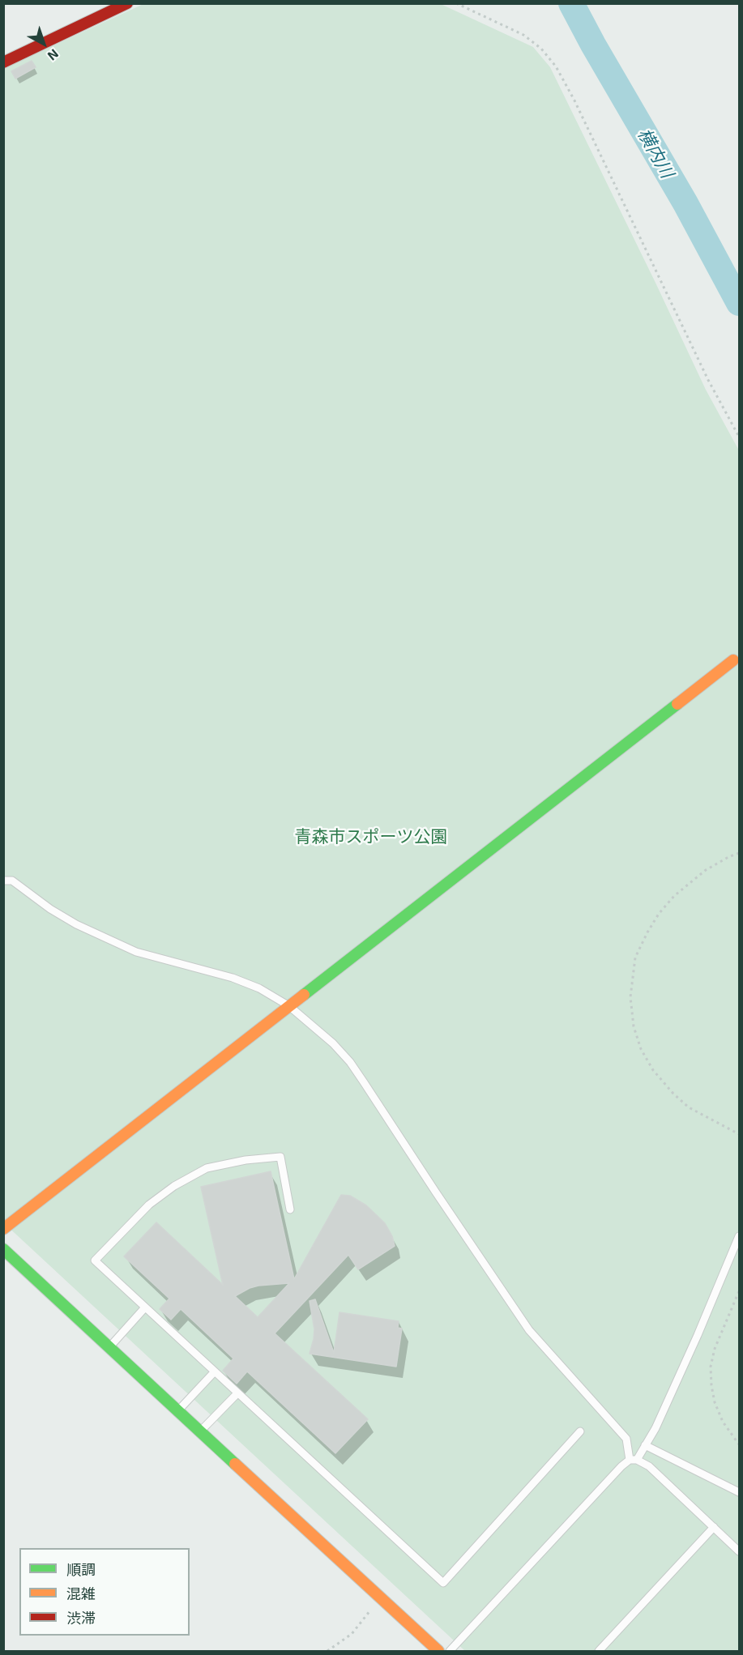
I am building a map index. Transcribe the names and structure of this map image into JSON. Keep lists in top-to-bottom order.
{
  "water": ["横内川"],
  "parks": ["青森市スポーツ公園"],
  "legend": ["順調", "混雑", "渋滞"],
  "north": "bottom right"
}
